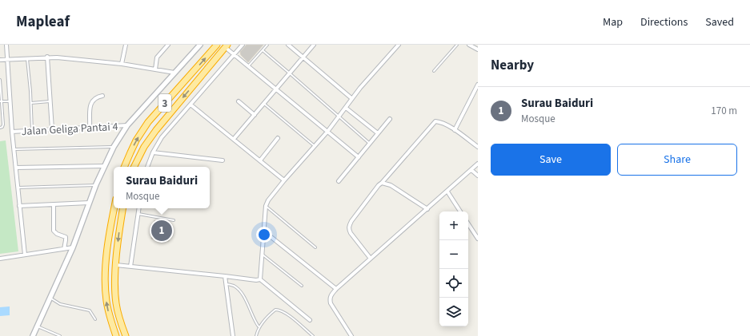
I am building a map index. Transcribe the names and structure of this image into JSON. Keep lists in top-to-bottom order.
{
  "streets": {
    "highway": ["3"],
    "street": ["Jalan Geliga Pantai 4"]
  },
  "page": {
    "header": "Mapleaf",
    "nav": ["Map", "Directions", "Saved"],
    "heading": "Nearby",
    "list": [
      {
        "mark": "1",
        "name": "Surau Baiduri",
        "note": "Mosque",
        "value": "170 m"
      }
    ],
    "buttons": ["Save", "Share"],
    "popup": ["Surau Baiduri", "Mosque"],
    "map_buttons": ["+", "−"],
    "pins": "1"
  }
}
